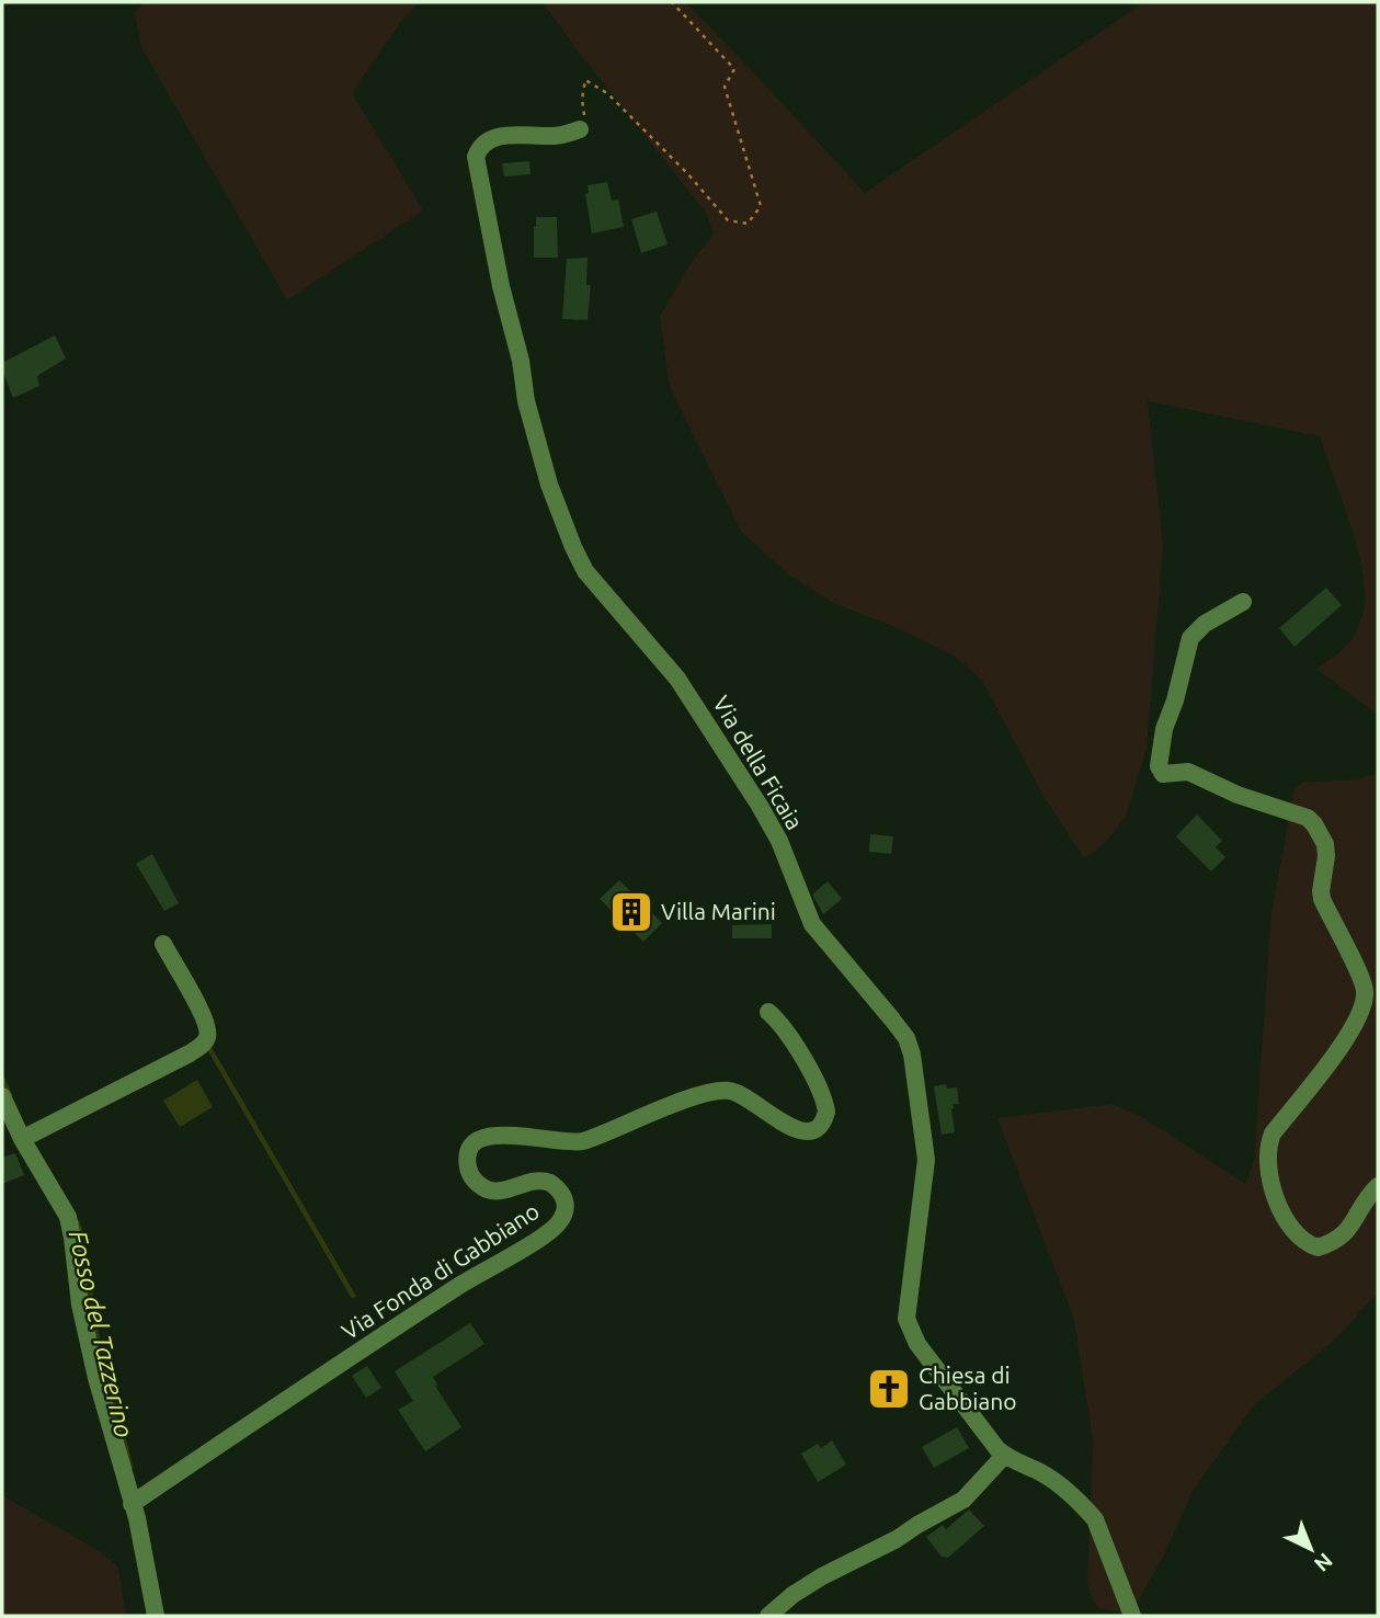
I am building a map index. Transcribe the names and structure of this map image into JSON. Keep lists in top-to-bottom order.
{
  "streets": {
    "street": ["Via della Ficaia", "Via Fonda di Gabbiano"]
  },
  "water": ["Fosso del Tazzerino"],
  "places": {
    "building": ["Villa Marini"],
    "church": ["Chiesa di Gabbiano"]
  },
  "north": "bottom right"
}
